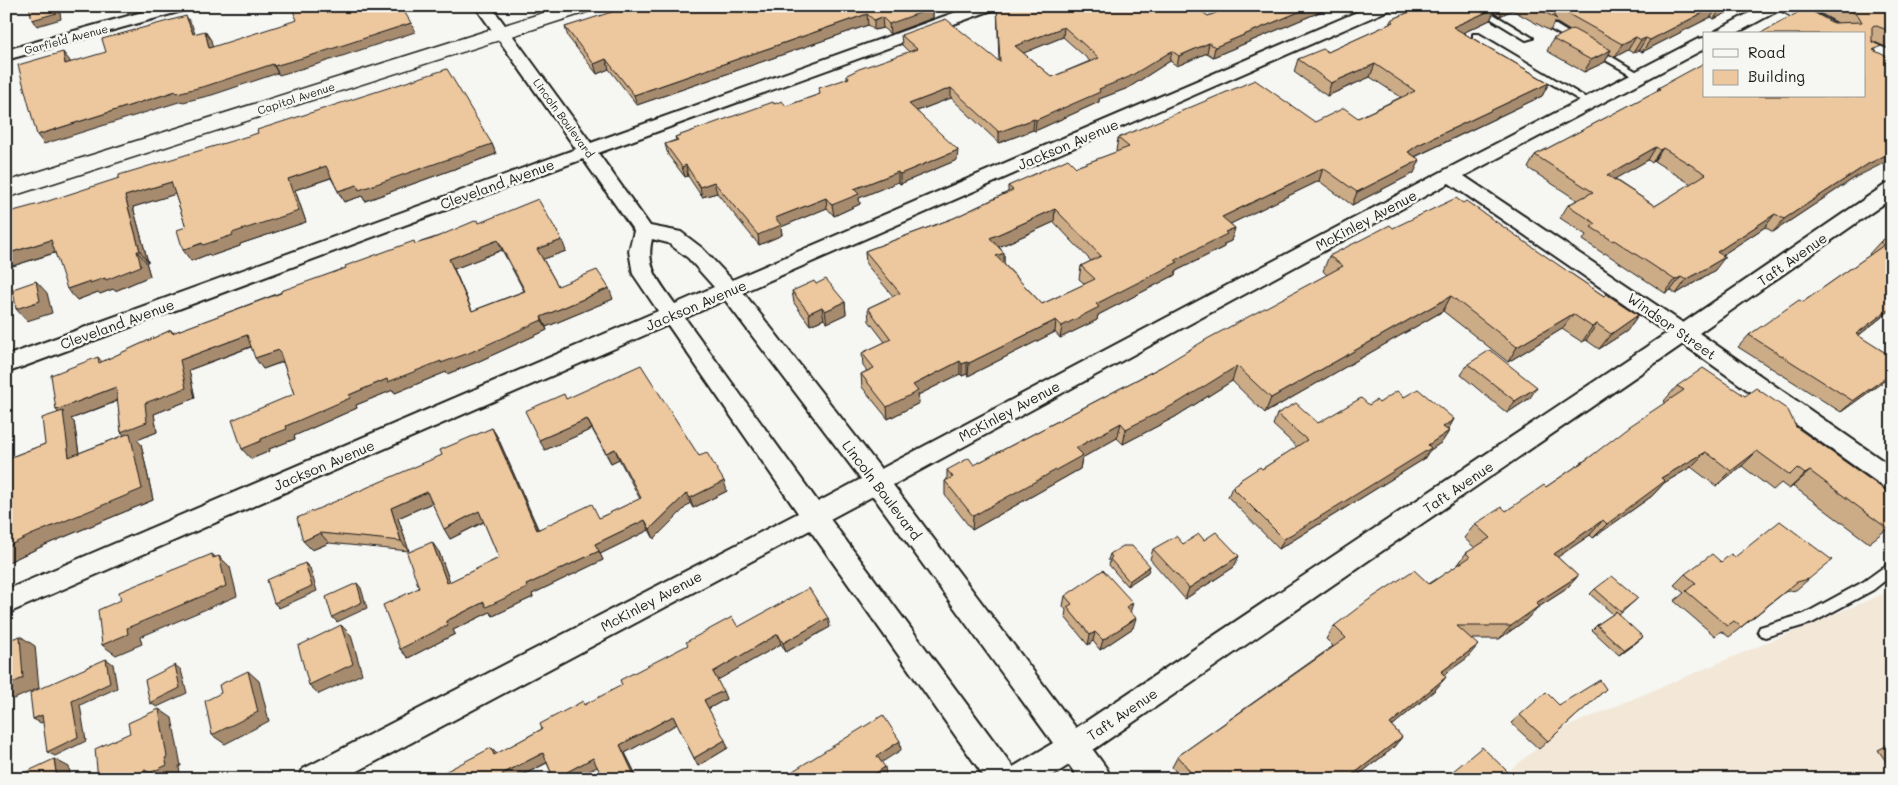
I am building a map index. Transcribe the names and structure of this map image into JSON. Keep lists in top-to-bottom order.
{
  "streets": {
    "main road": ["Capitol Avenue"],
    "street": [
      "Garfield Avenue",
      "Lincoln Boulevard",
      "Jackson Avenue",
      "Cleveland Avenue",
      "McKinley Avenue",
      "Taft Avenue",
      "Windsor Street"
    ]
  },
  "crossings": [
    ["Capitol Avenue", "Lincoln Boulevard"],
    ["Lincoln Boulevard", "Jackson Avenue"],
    ["Lincoln Boulevard", "Cleveland Avenue"],
    ["Lincoln Boulevard", "McKinley Avenue"],
    ["Lincoln Boulevard", "Taft Avenue"],
    ["McKinley Avenue", "Windsor Street"],
    ["Taft Avenue", "Windsor Street"]
  ],
  "legend": ["Road", "Building"]
}
